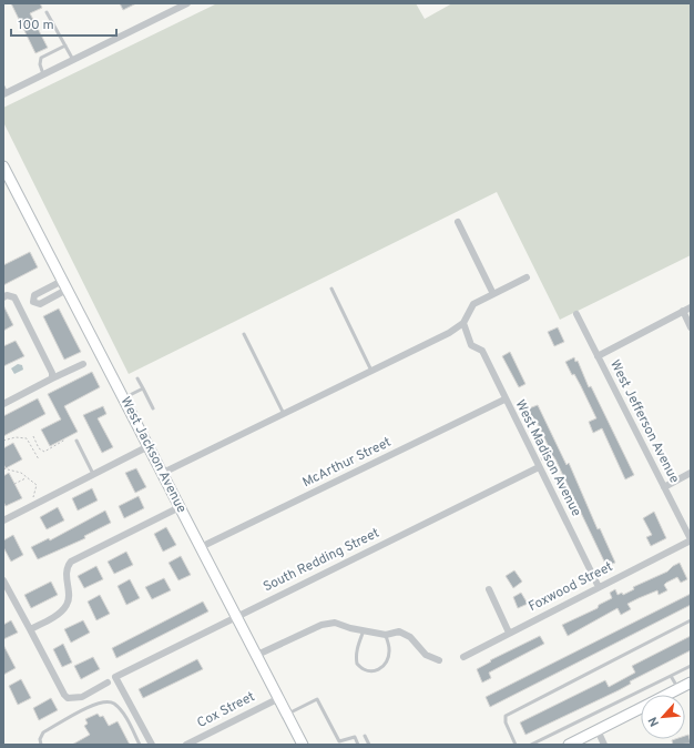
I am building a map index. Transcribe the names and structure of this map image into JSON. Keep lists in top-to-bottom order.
{
  "streets": {
    "street": [
      "West Jefferson Avenue",
      "West Jackson Avenue",
      "West Madison Avenue",
      "McArthur Street",
      "South Redding Street",
      "Foxwood Street",
      "Cox Street"
    ]
  },
  "crossings": [
    ["West Jefferson Avenue", "Foxwood Street"],
    ["West Jackson Avenue", "McArthur Street"],
    ["West Jackson Avenue", "South Redding Street"],
    ["West Jackson Avenue", "Cox Street"],
    ["West Madison Avenue", "McArthur Street"],
    ["West Madison Avenue", "South Redding Street"],
    ["West Madison Avenue", "Foxwood Street"]
  ],
  "scale_bar": "100 m",
  "north": "bottom left"
}
